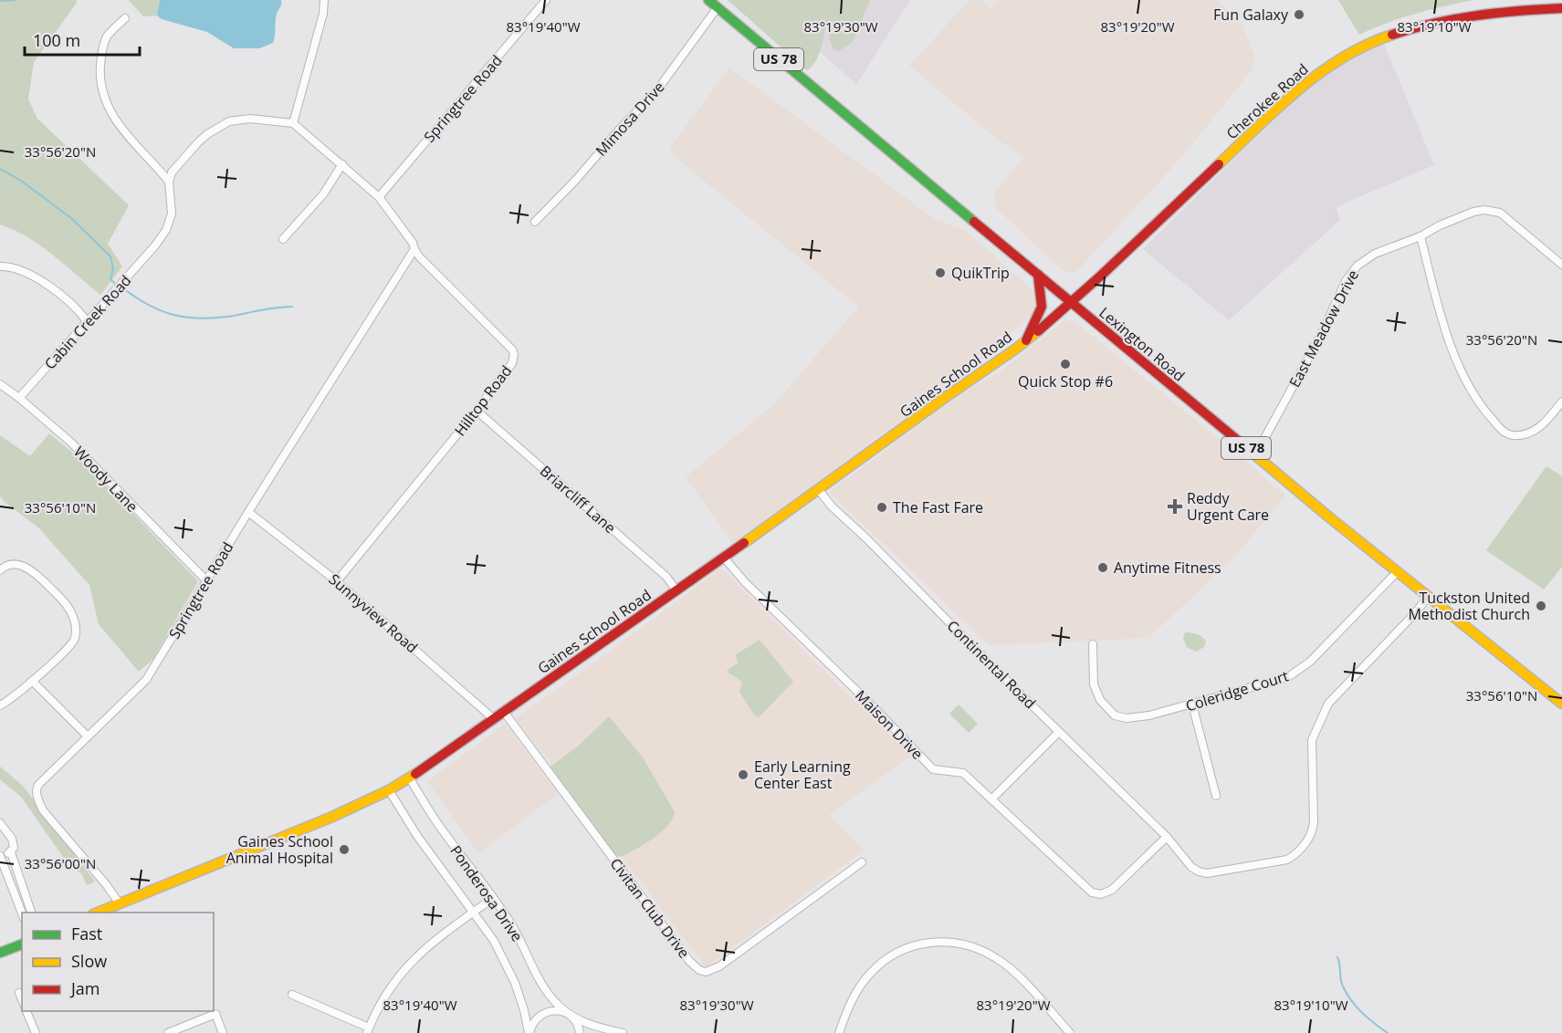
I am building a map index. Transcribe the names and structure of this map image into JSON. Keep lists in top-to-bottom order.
{
  "streets": {
    "main road": [
      "US 78",
      "Cherokee Road",
      "Lexington Road",
      "Gaines School Road"
    ],
    "street": [
      "Springtree Road",
      "Mimosa Drive",
      "Cabin Creek Road",
      "East Meadow Drive",
      "Hilltop Road",
      "Woody Lane",
      "Briarcliff Lane",
      "Sunnyview Road",
      "Continental Road",
      "Coleridge Court",
      "Maison Drive",
      "Ponderosa Drive",
      "Civitan Club Drive"
    ]
  },
  "crossings": [
    ["Springtree Road", "Gaines School Road"],
    ["Springtree Road", "Hilltop Road"],
    ["Springtree Road", "Woody Lane"],
    ["Springtree Road", "Sunnyview Road"],
    ["Cherokee Road", "Lexington Road"],
    ["Cherokee Road", "Gaines School Road"],
    ["Mimosa Drive", "Lexington Road"],
    ["Cabin Creek Road", "Woody Lane"],
    ["East Meadow Drive", "Lexington Road"],
    ["Lexington Road", "Gaines School Road"],
    ["Lexington Road", "Continental Road"],
    ["Lexington Road", "Coleridge Court"],
    ["Gaines School Road", "Briarcliff Lane"],
    ["Gaines School Road", "Sunnyview Road"],
    ["Gaines School Road", "Continental Road"],
    ["Gaines School Road", "Maison Drive"],
    ["Gaines School Road", "Ponderosa Drive"],
    ["Gaines School Road", "Civitan Club Drive"],
    ["Hilltop Road", "Briarcliff Lane"],
    ["Hilltop Road", "Sunnyview Road"],
    ["Continental Road", "Maison Drive"]
  ],
  "places": {
    "other": [
      "Fun Galaxy",
      "QuikTrip",
      "Quick Stop #6",
      "The Fast Fare",
      "Anytime Fitness",
      "Tuckston United Methodist Church",
      "Early Learning Center East",
      "Gaines School Animal Hospital"
    ],
    "health": ["Reddy Urgent Care"]
  },
  "legend": ["Fast", "Slow", "Jam"],
  "scale_bar": "100 m",
  "coordinates": [
    "83°19'40\"W",
    "83°19'30\"W",
    "83°19'20\"W",
    "83°19'10\"W",
    "33°56'20\"N",
    "33°56'10\"N",
    "33°56'00\"N"
  ]
}
